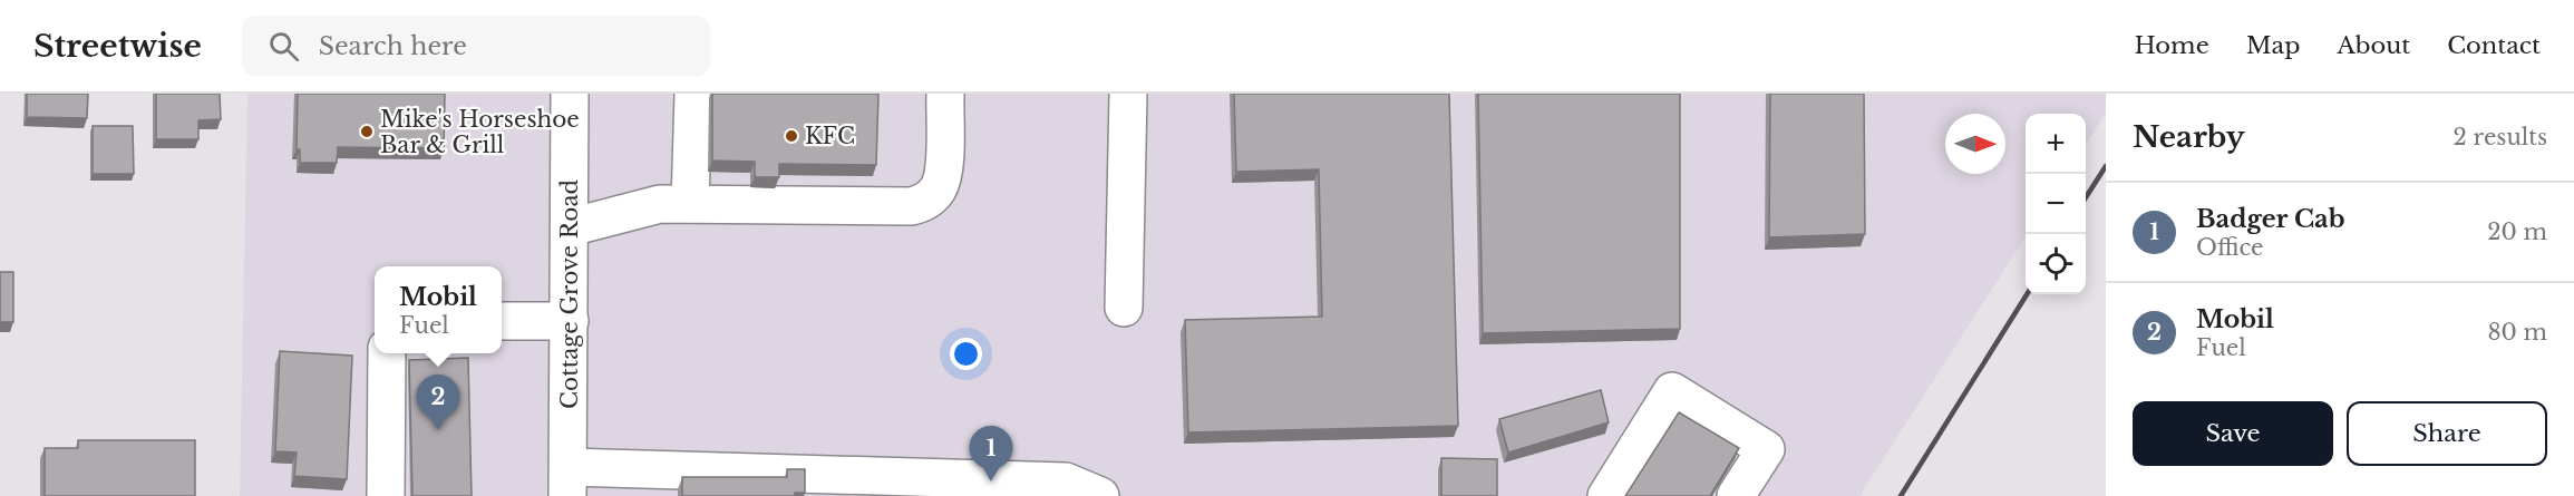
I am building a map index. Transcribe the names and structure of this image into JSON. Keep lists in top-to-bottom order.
{
  "streets": {
    "street": ["Cottage Grove Road"]
  },
  "places": ["Mike's Horseshoe Bar & Grill", "KFC"],
  "north": "right",
  "page": {
    "header": "Streetwise",
    "search": "Search here",
    "nav": [
      "Home",
      "Map",
      "About",
      "Contact"
    ],
    "heading": ["Nearby", "2 results"],
    "map_buttons": ["+", "−"],
    "list": [
      {
        "mark": "1",
        "name": "Badger Cab",
        "note": "Office",
        "value": "20 m"
      },
      {
        "mark": "2",
        "name": "Mobil",
        "note": "Fuel",
        "value": "80 m"
      }
    ],
    "popup": ["Mobil", "Fuel"],
    "pins": ["2", "1"],
    "buttons": ["Save", "Share"]
  }
}
